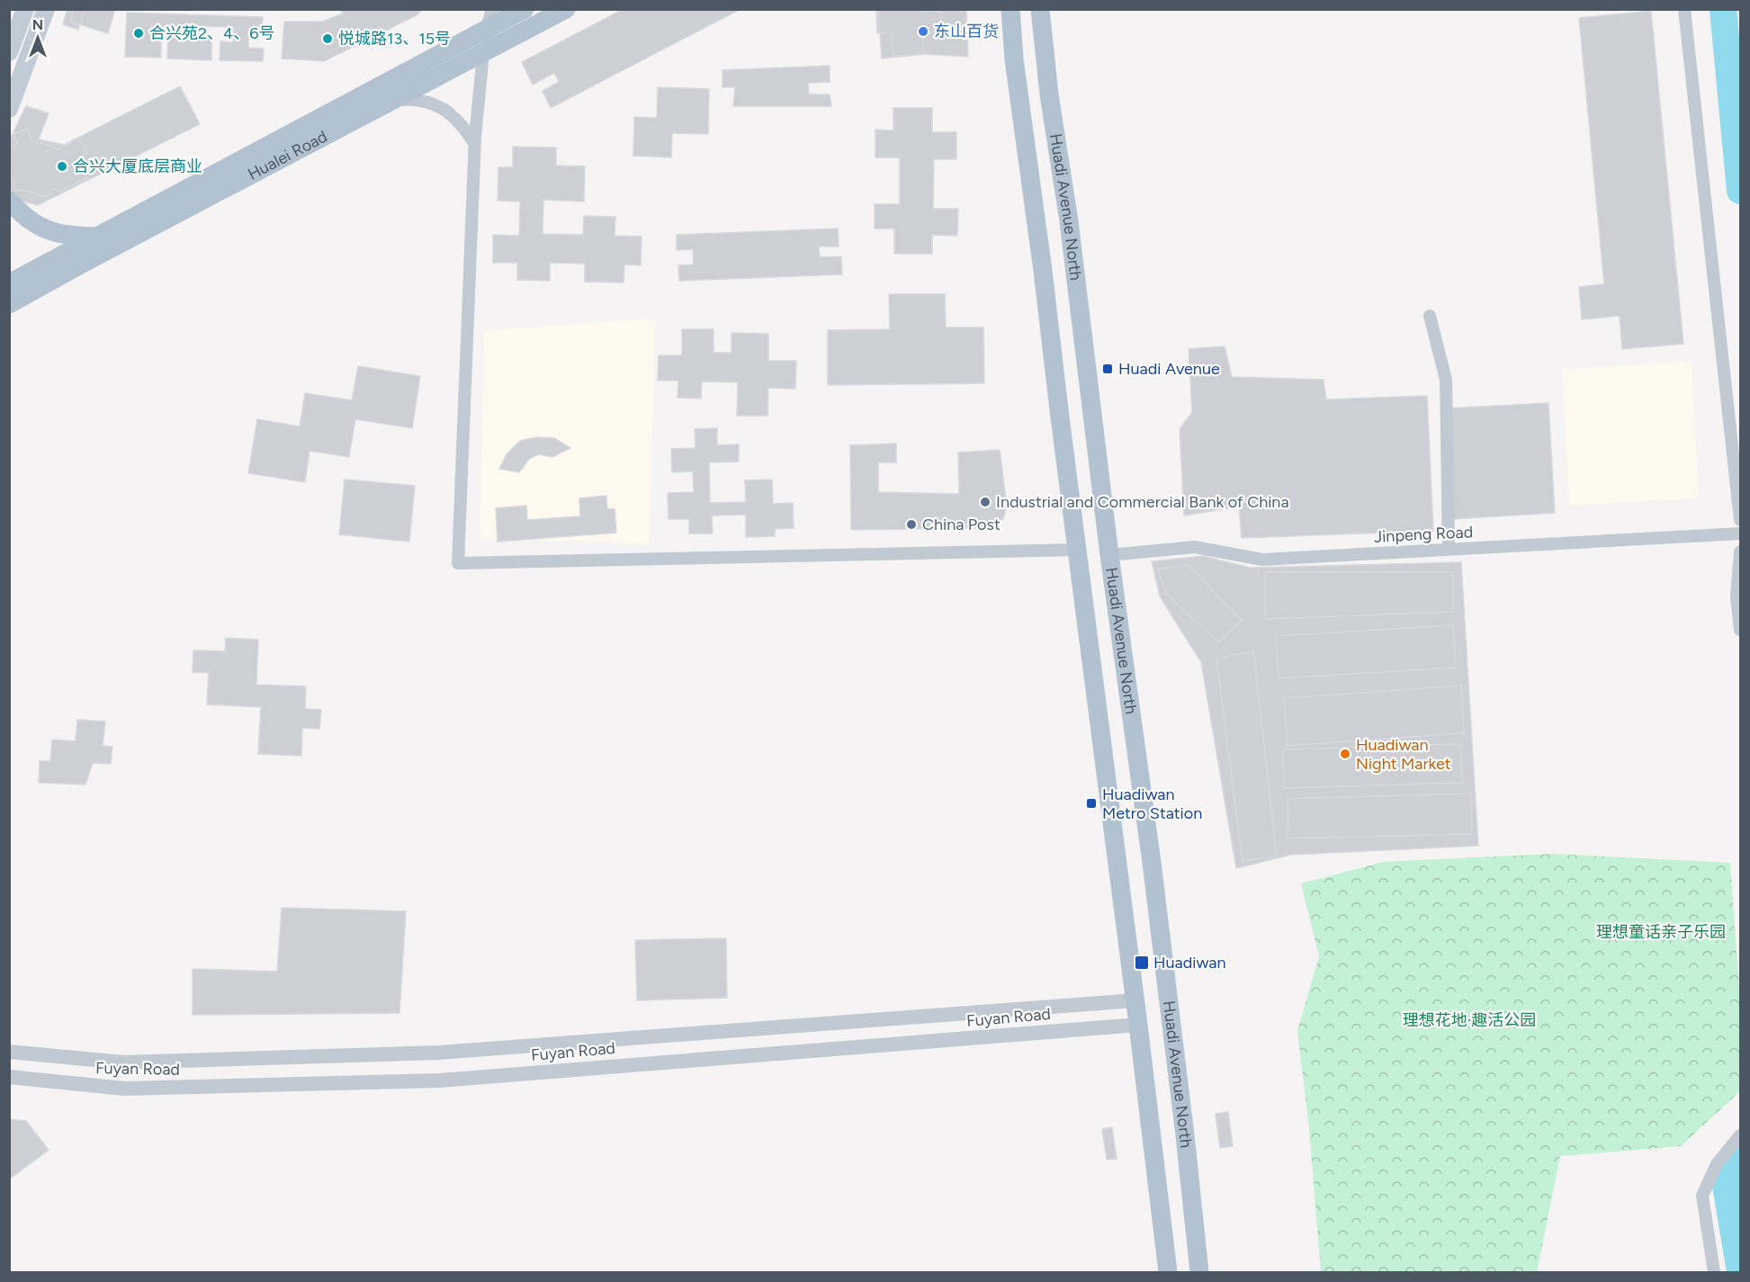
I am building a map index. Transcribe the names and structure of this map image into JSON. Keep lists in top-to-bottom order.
{
  "streets": {
    "main road": ["Hualei Road", "Huadi Avenue North"],
    "street": ["Jinpeng Road", "Fuyan Road"]
  },
  "crossings": [
    ["Huadi Avenue North", "Jinpeng Road"],
    ["Huadi Avenue North", "Fuyan Road"]
  ],
  "parks": ["理想童话亲子乐园", "理想花地·趣活公园"],
  "places": {
    "other": [
      "东山百货",
      "合兴苑2、4、6号",
      "悦城路13、15号",
      "合兴大厦底层商业",
      "Industrial and Commercial Bank of China",
      "China Post",
      "Huadiwan Night Market"
    ],
    "transit": ["Huadi Avenue", "Huadiwan Metro Station", "Huadiwan"]
  },
  "north": "top"
}
